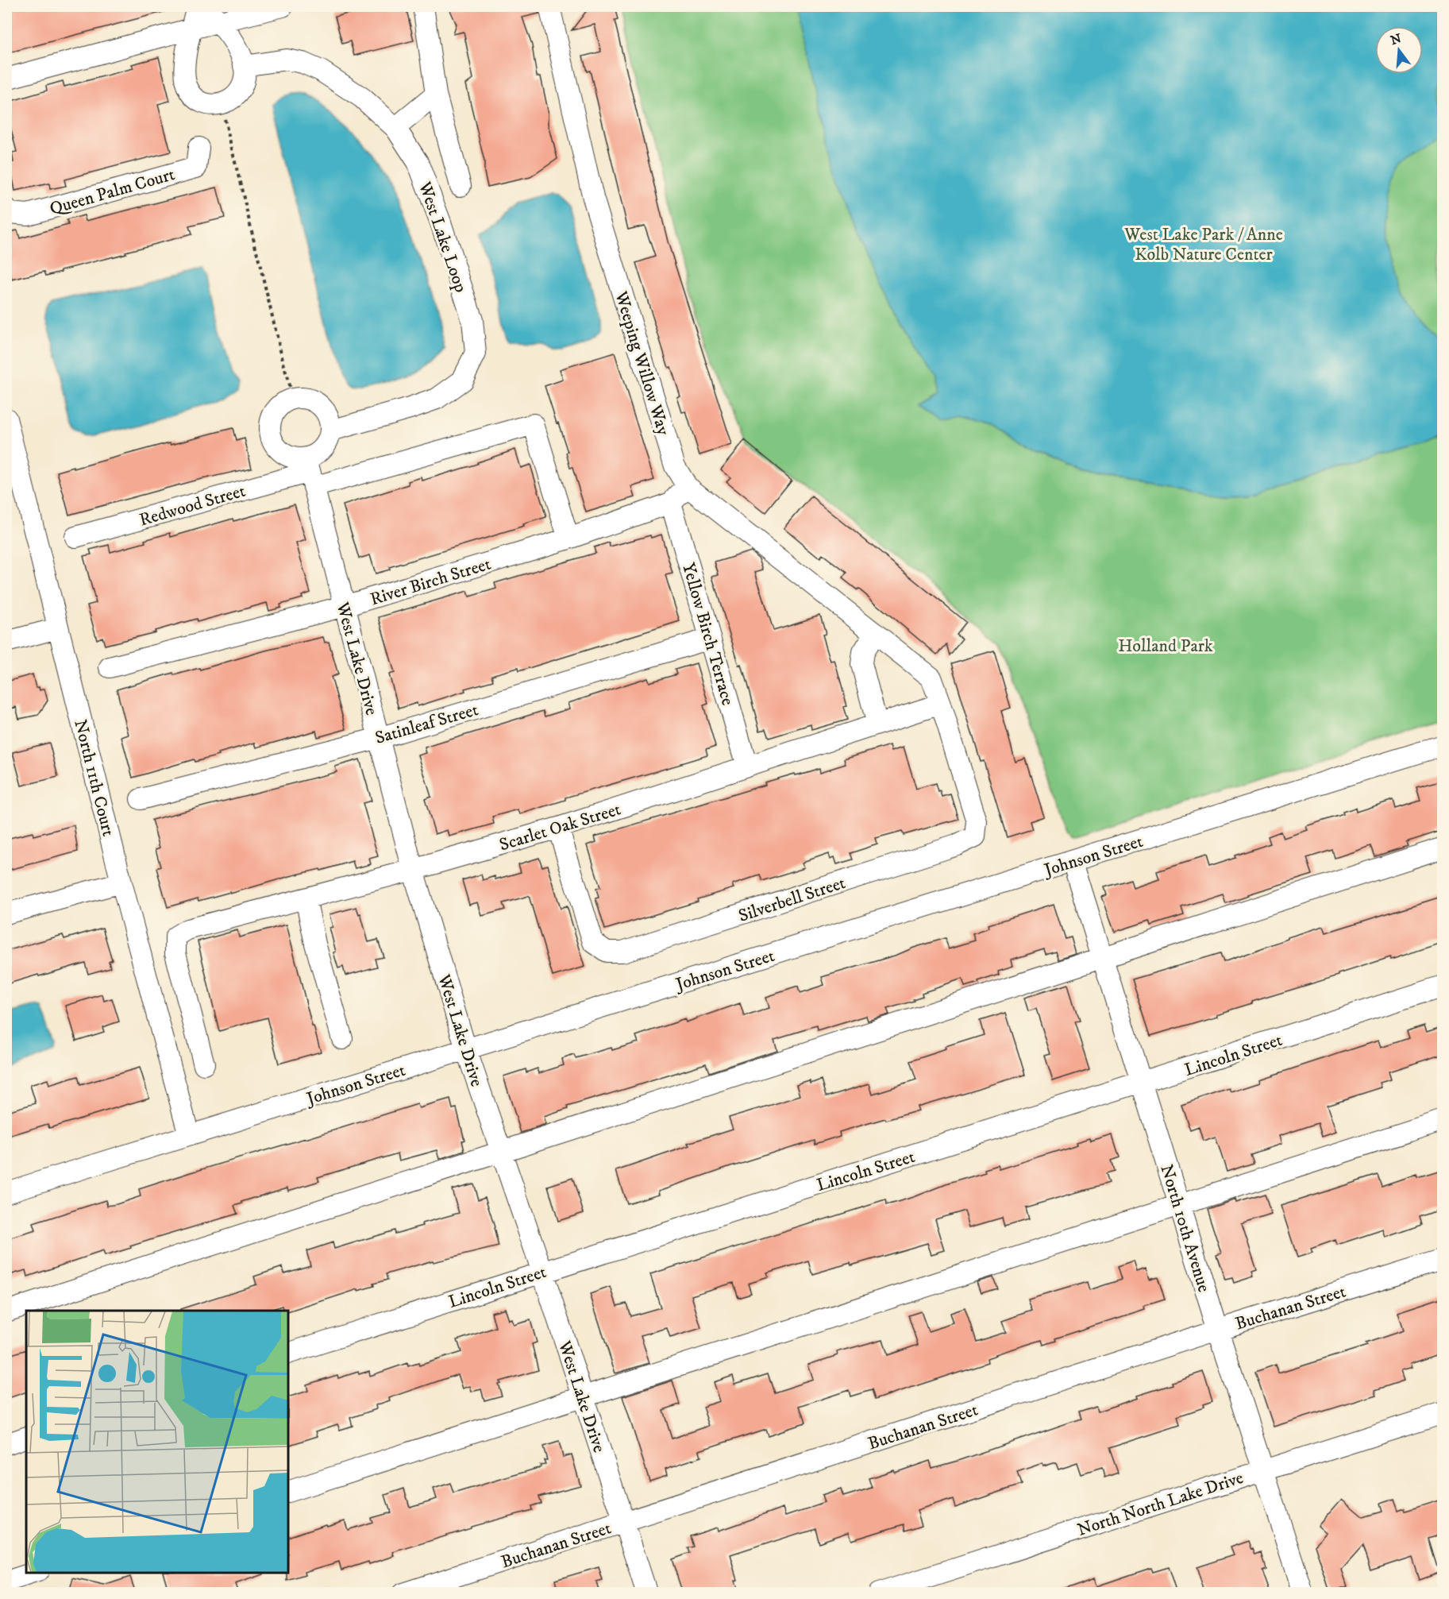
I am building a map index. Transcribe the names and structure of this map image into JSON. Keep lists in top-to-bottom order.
{
  "streets": {
    "street": [
      "Queen Palm Court",
      "West Lake Loop",
      "Weeping Willow Way",
      "Redwood Street",
      "River Birch Street",
      "Yellow Birch Terrace",
      "West Lake Drive",
      "Satinleaf Street",
      "North 11th Court",
      "Scarlet Oak Street",
      "Johnson Street",
      "Silverbell Street",
      "Lincoln Street",
      "North 10th Avenue",
      "Buchanan Street",
      "North North Lake Drive"
    ]
  },
  "crossings": [
    ["West Lake Loop", "Redwood Street"],
    ["West Lake Loop", "West Lake Drive"],
    ["Weeping Willow Way", "River Birch Street"],
    ["Weeping Willow Way", "Scarlet Oak Street"],
    ["Weeping Willow Way", "Silverbell Street"],
    ["Redwood Street", "River Birch Street"],
    ["Redwood Street", "West Lake Drive"],
    ["River Birch Street", "Yellow Birch Terrace"],
    ["River Birch Street", "West Lake Drive"],
    ["Yellow Birch Terrace", "Satinleaf Street"],
    ["Yellow Birch Terrace", "Scarlet Oak Street"],
    ["West Lake Drive", "Satinleaf Street"],
    ["West Lake Drive", "Scarlet Oak Street"],
    ["West Lake Drive", "Johnson Street"],
    ["West Lake Drive", "Lincoln Street"],
    ["West Lake Drive", "Buchanan Street"],
    ["North 11th Court", "Johnson Street"],
    ["Scarlet Oak Street", "Silverbell Street"],
    ["Johnson Street", "North 10th Avenue"],
    ["Lincoln Street", "North 10th Avenue"],
    ["North 10th Avenue", "Buchanan Street"],
    ["North 10th Avenue", "North North Lake Drive"]
  ],
  "parks": ["West Lake Park / Anne Kolb Nature Center", "Holland Park"],
  "north": "top"
}
